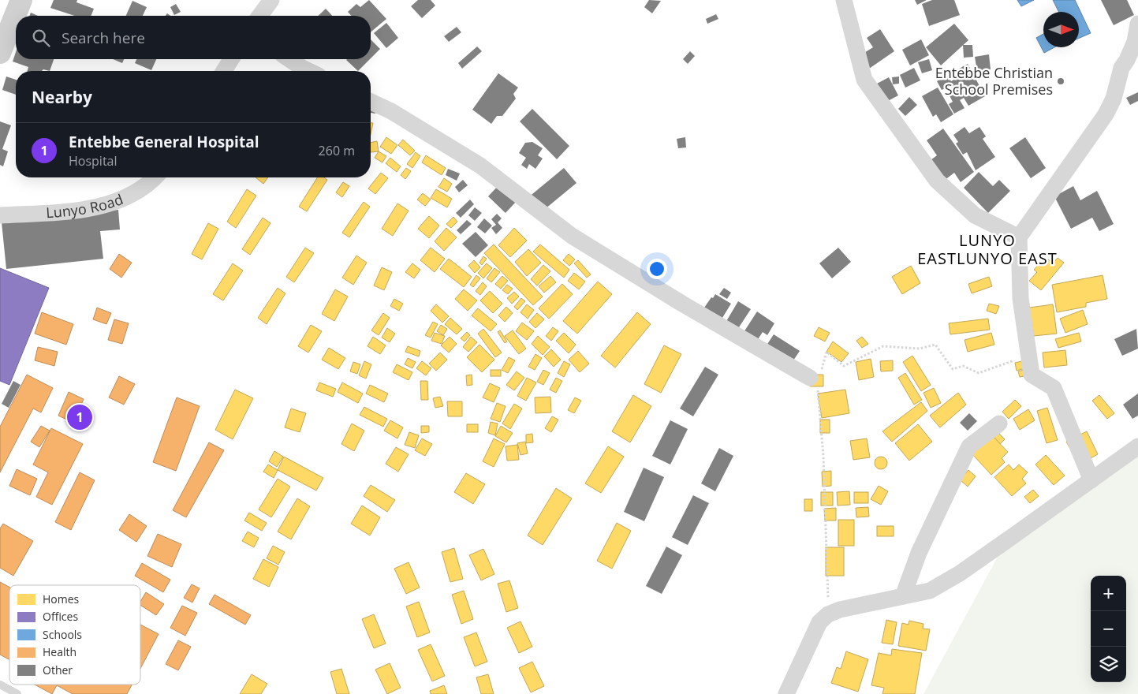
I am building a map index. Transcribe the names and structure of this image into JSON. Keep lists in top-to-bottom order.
{
  "streets": {
    "street": ["Lunyo Road"]
  },
  "districts": ["LUNYO EASTLUNYO EAST"],
  "places": ["Entebbe Christian School Premises"],
  "legend": [
    "Homes",
    "Offices",
    "Schools",
    "Health",
    "Other"
  ],
  "north": "right",
  "page": {
    "search": "Search here",
    "heading": "Nearby",
    "list": [
      {
        "mark": "1",
        "name": "Entebbe General Hospital",
        "note": "Hospital",
        "value": "260 m"
      }
    ],
    "pins": "1",
    "map_buttons": ["+", "−"]
  }
}
